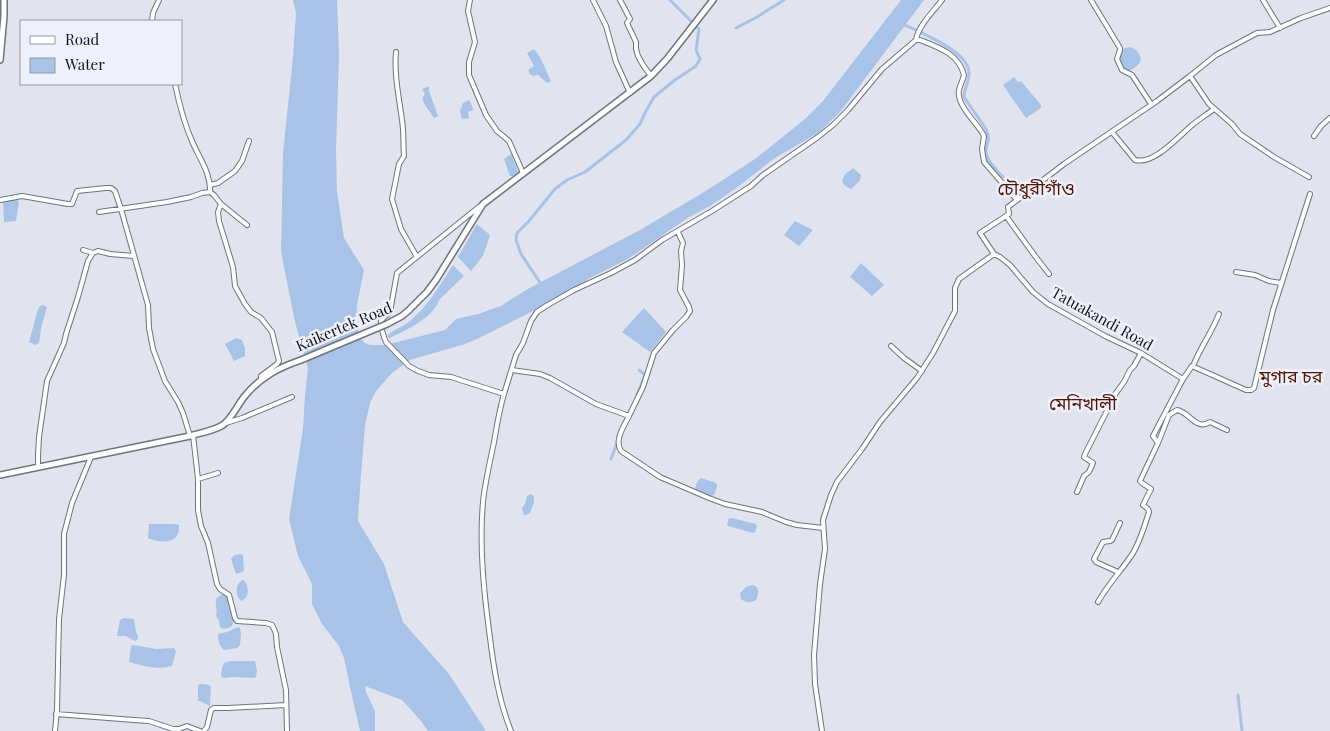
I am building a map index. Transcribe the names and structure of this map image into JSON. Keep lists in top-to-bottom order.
{
  "streets": {
    "main road": ["Kaikertek Road"],
    "street": ["Tatuakandi Road"]
  },
  "districts": ["চৌধুরীগাঁও", "মুগার চর", "মেনিখালী"],
  "legend": ["Road", "Water"]
}
